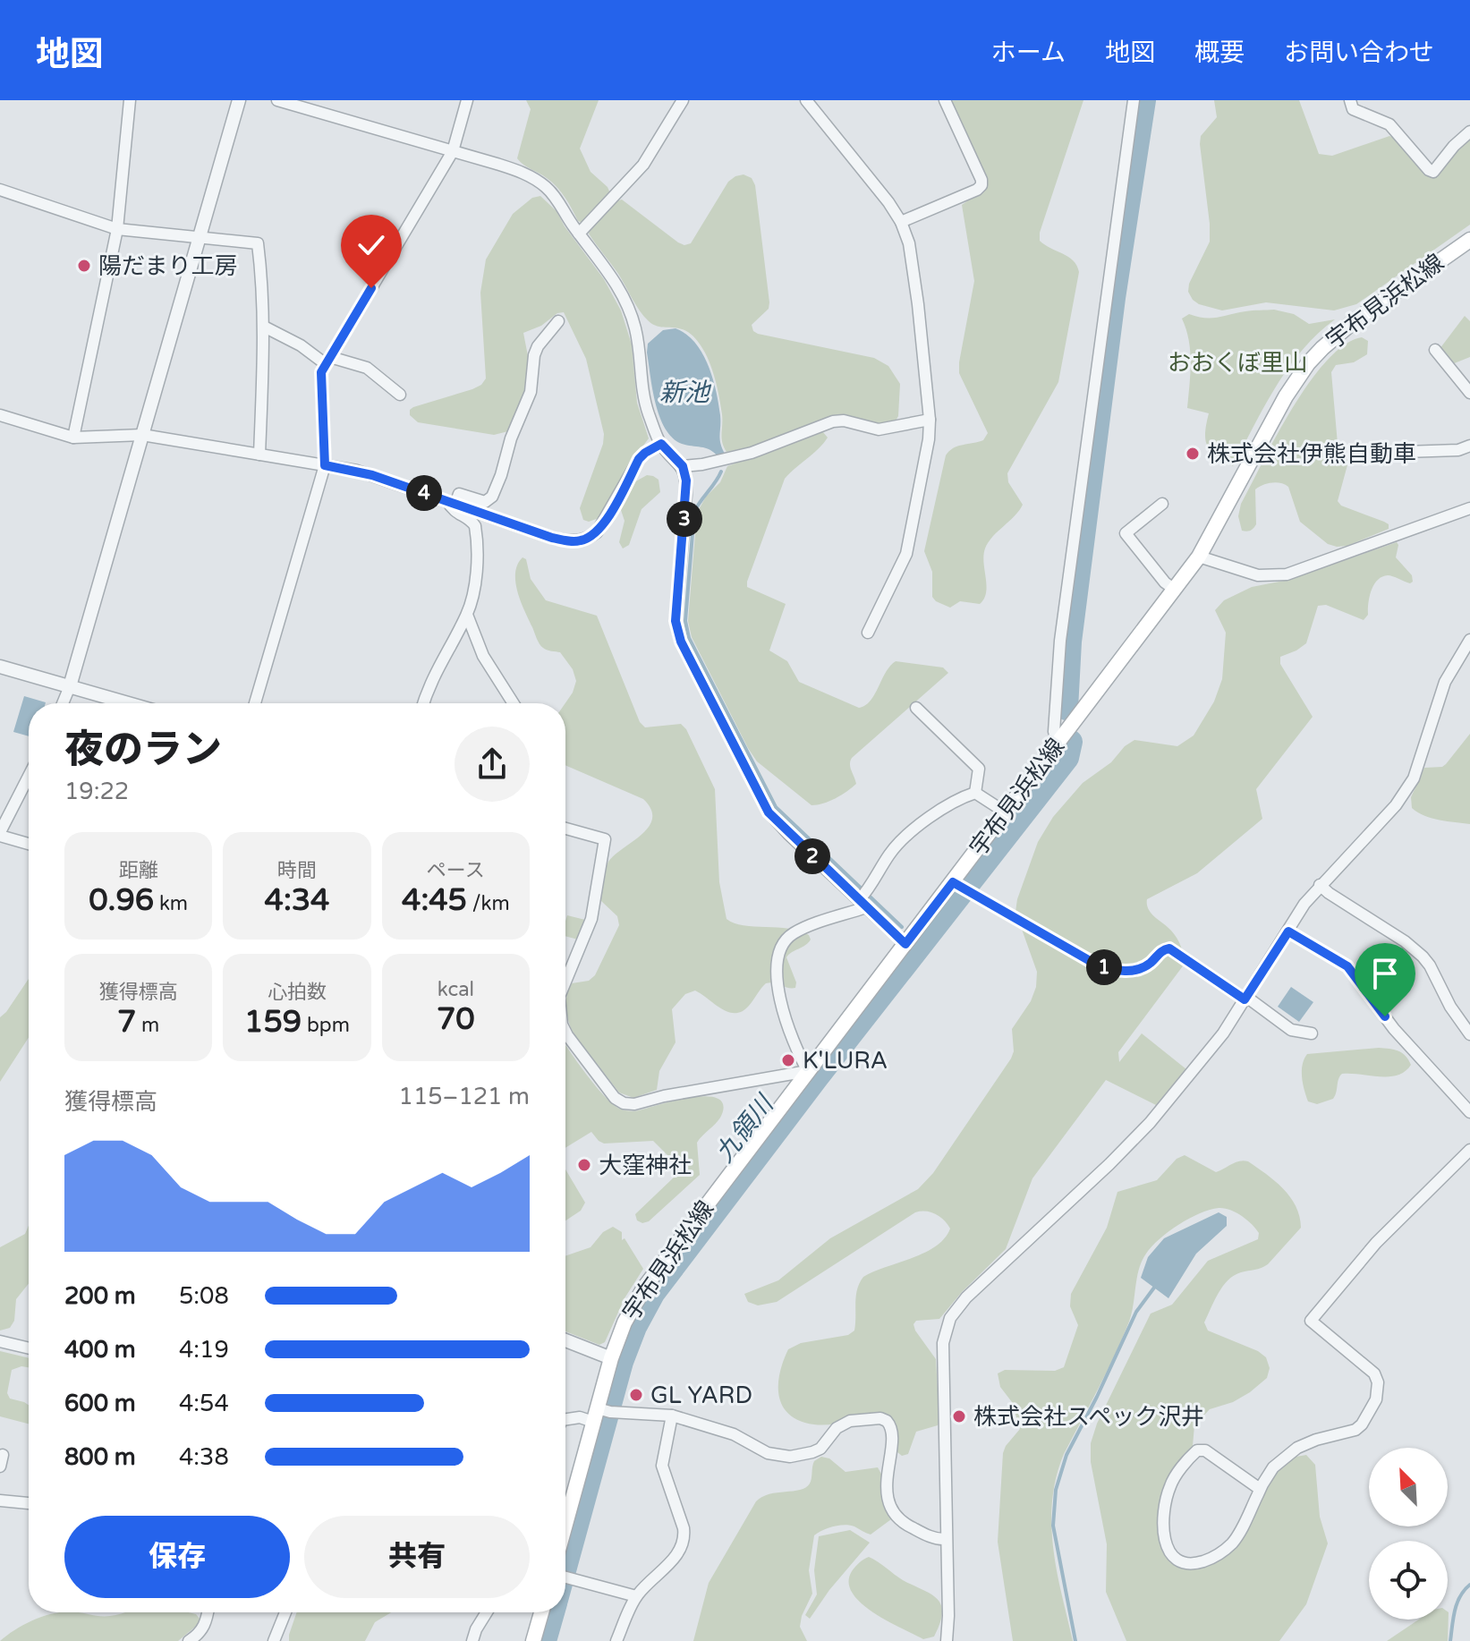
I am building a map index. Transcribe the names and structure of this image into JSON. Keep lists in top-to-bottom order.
{
  "streets": {
    "main road": ["宇布見浜松線"]
  },
  "water": ["新池", "九領川"],
  "parks": ["おおくぼ里山"],
  "places": [
    "陽だまり工房",
    "株式会社伊熊自動車",
    "K'LURA",
    "大窪神社",
    "GL YARD",
    "株式会社スペック沢井"
  ],
  "north": "top left",
  "page": {
    "header": "地図",
    "nav": [
      "ホーム",
      "地図",
      "概要",
      "お問い合わせ"
    ],
    "pins": [
      "4",
      "3",
      "2",
      "1"
    ],
    "heading": ["夜のラン", "19:22"],
    "stats": [
      ["距離", "0.96 km"],
      ["時間", "4:34"],
      ["ペース", "4:45 /km"],
      ["獲得標高", "7 m"],
      ["心拍数", "159 bpm"],
      ["kcal", "70"]
    ],
    "chart": ["獲得標高", "115–121 m"],
    "list": [
      {
        "name": "200 m",
        "note": "5:08"
      },
      {
        "name": "400 m",
        "note": "4:19"
      },
      {
        "name": "600 m",
        "note": "4:54"
      },
      {
        "name": "800 m",
        "note": "4:38"
      }
    ],
    "buttons": ["保存", "共有"]
  }
}
